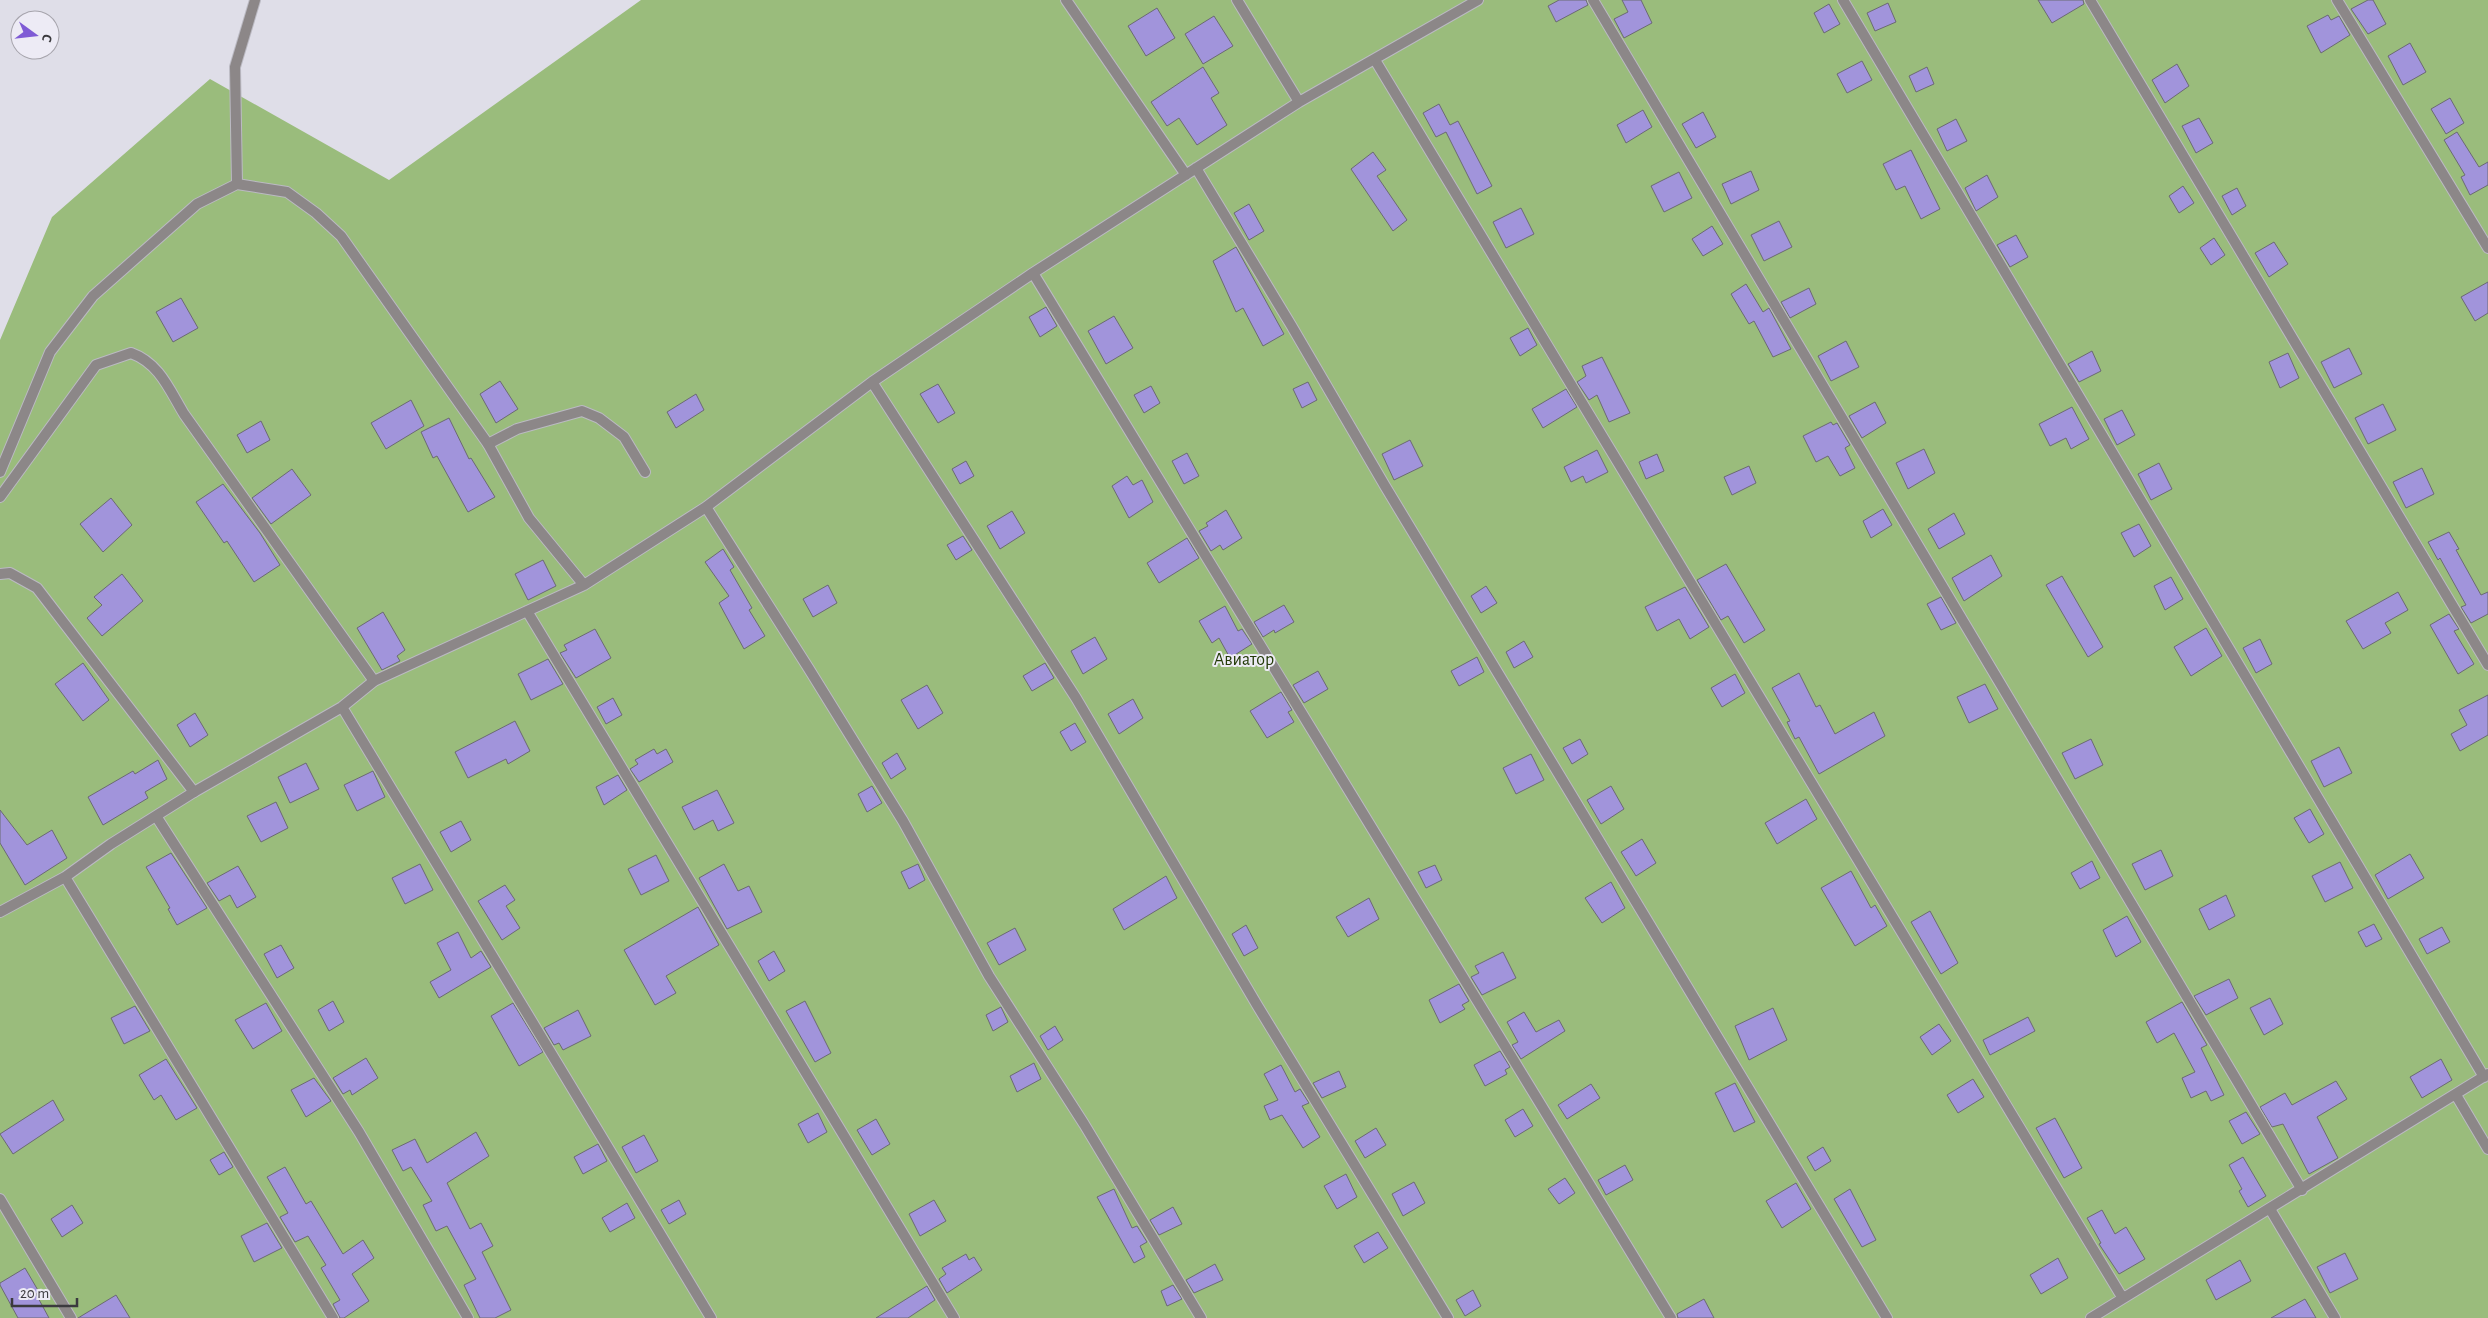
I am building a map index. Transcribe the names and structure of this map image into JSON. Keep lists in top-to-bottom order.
{
  "parks": ["Авиатор"],
  "scale_bar": "20 m",
  "north": "right"
}
